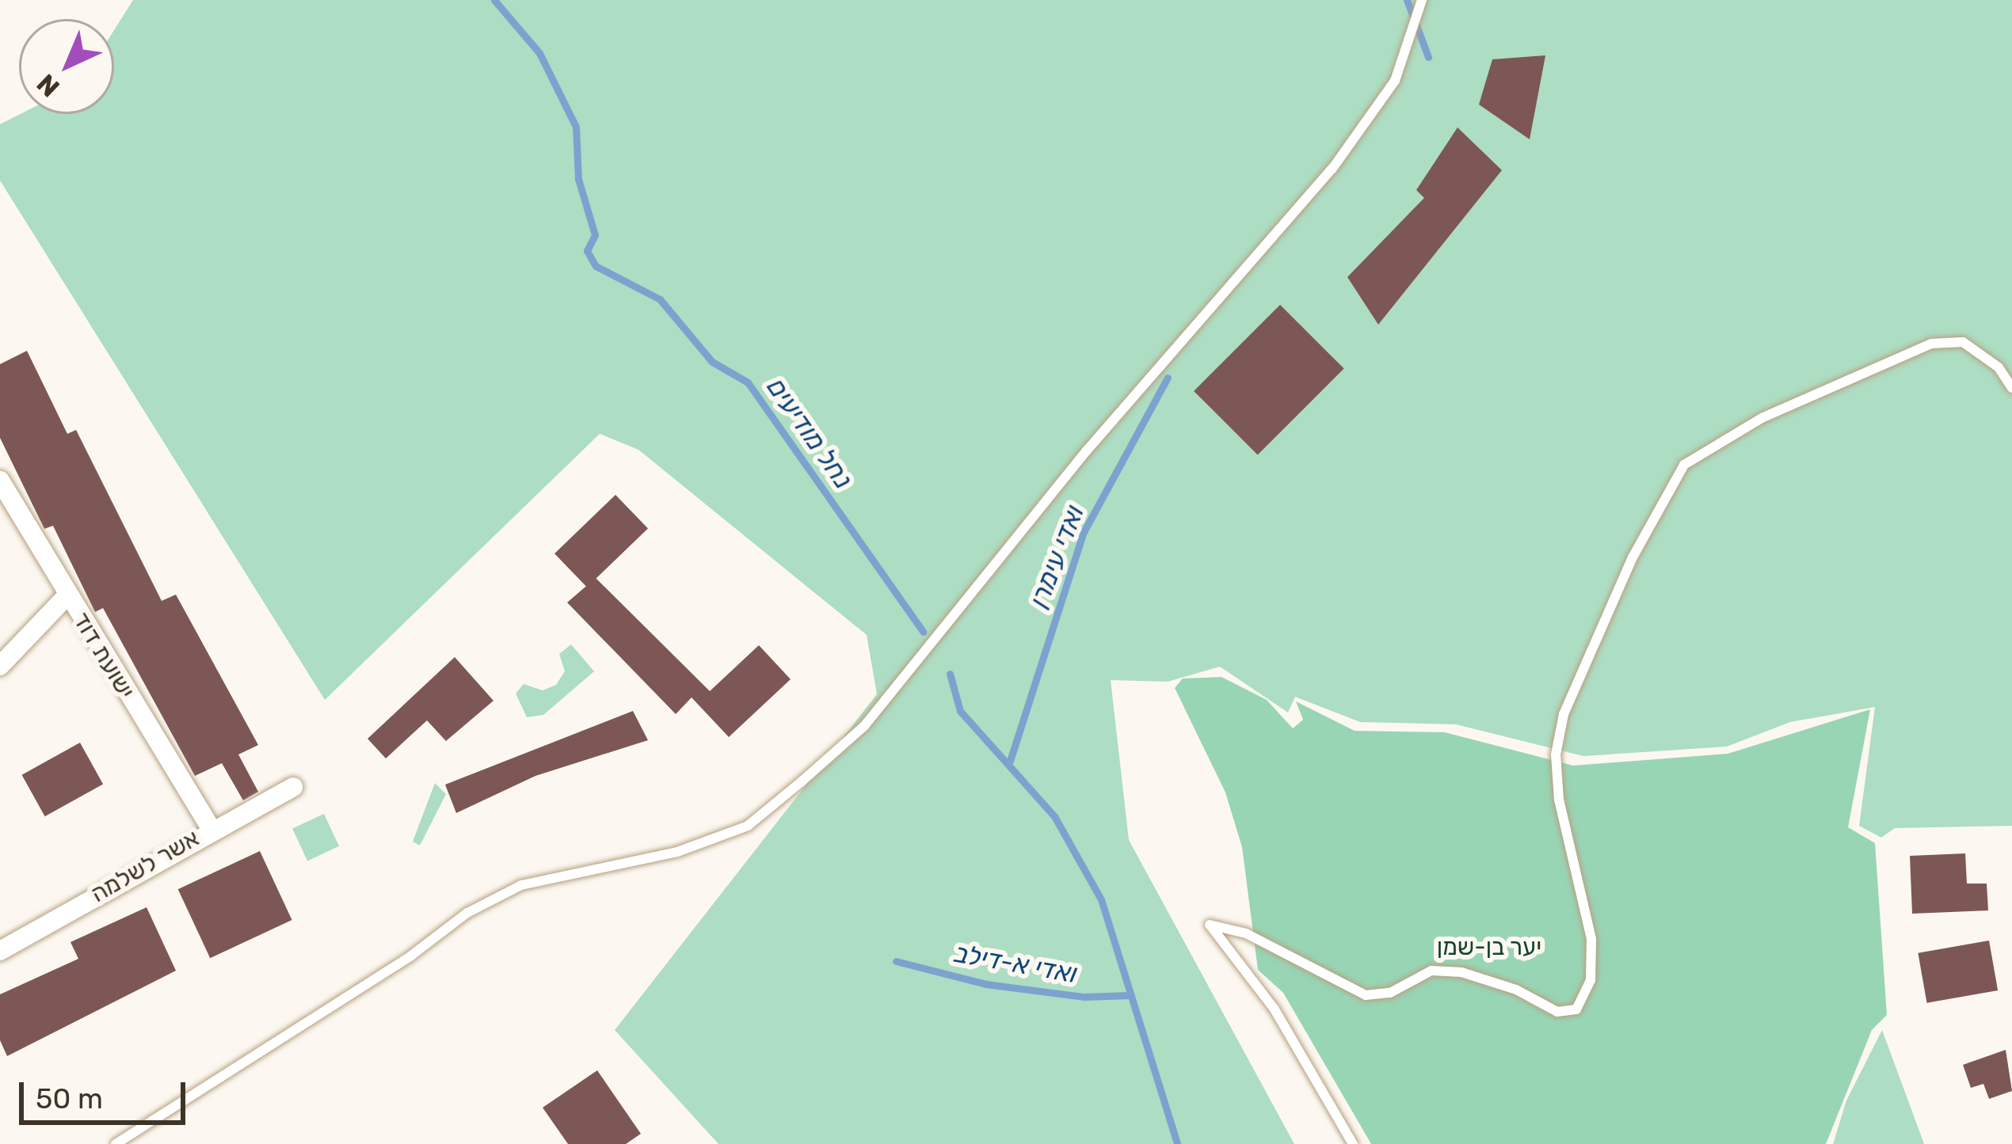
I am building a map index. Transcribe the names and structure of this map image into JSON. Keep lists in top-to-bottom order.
{
  "streets": {
    "street": ["ישועת דוד", "אשר לשלמה"]
  },
  "crossings": [
    ["ישועת דוד", "אשר לשלמה"]
  ],
  "water": ["נחל מודיעים", "ואדי עימרן", "ואדי א-דילב"],
  "parks": ["יער בן-שמן"],
  "scale_bar": "50 m",
  "north": "bottom left"
}
